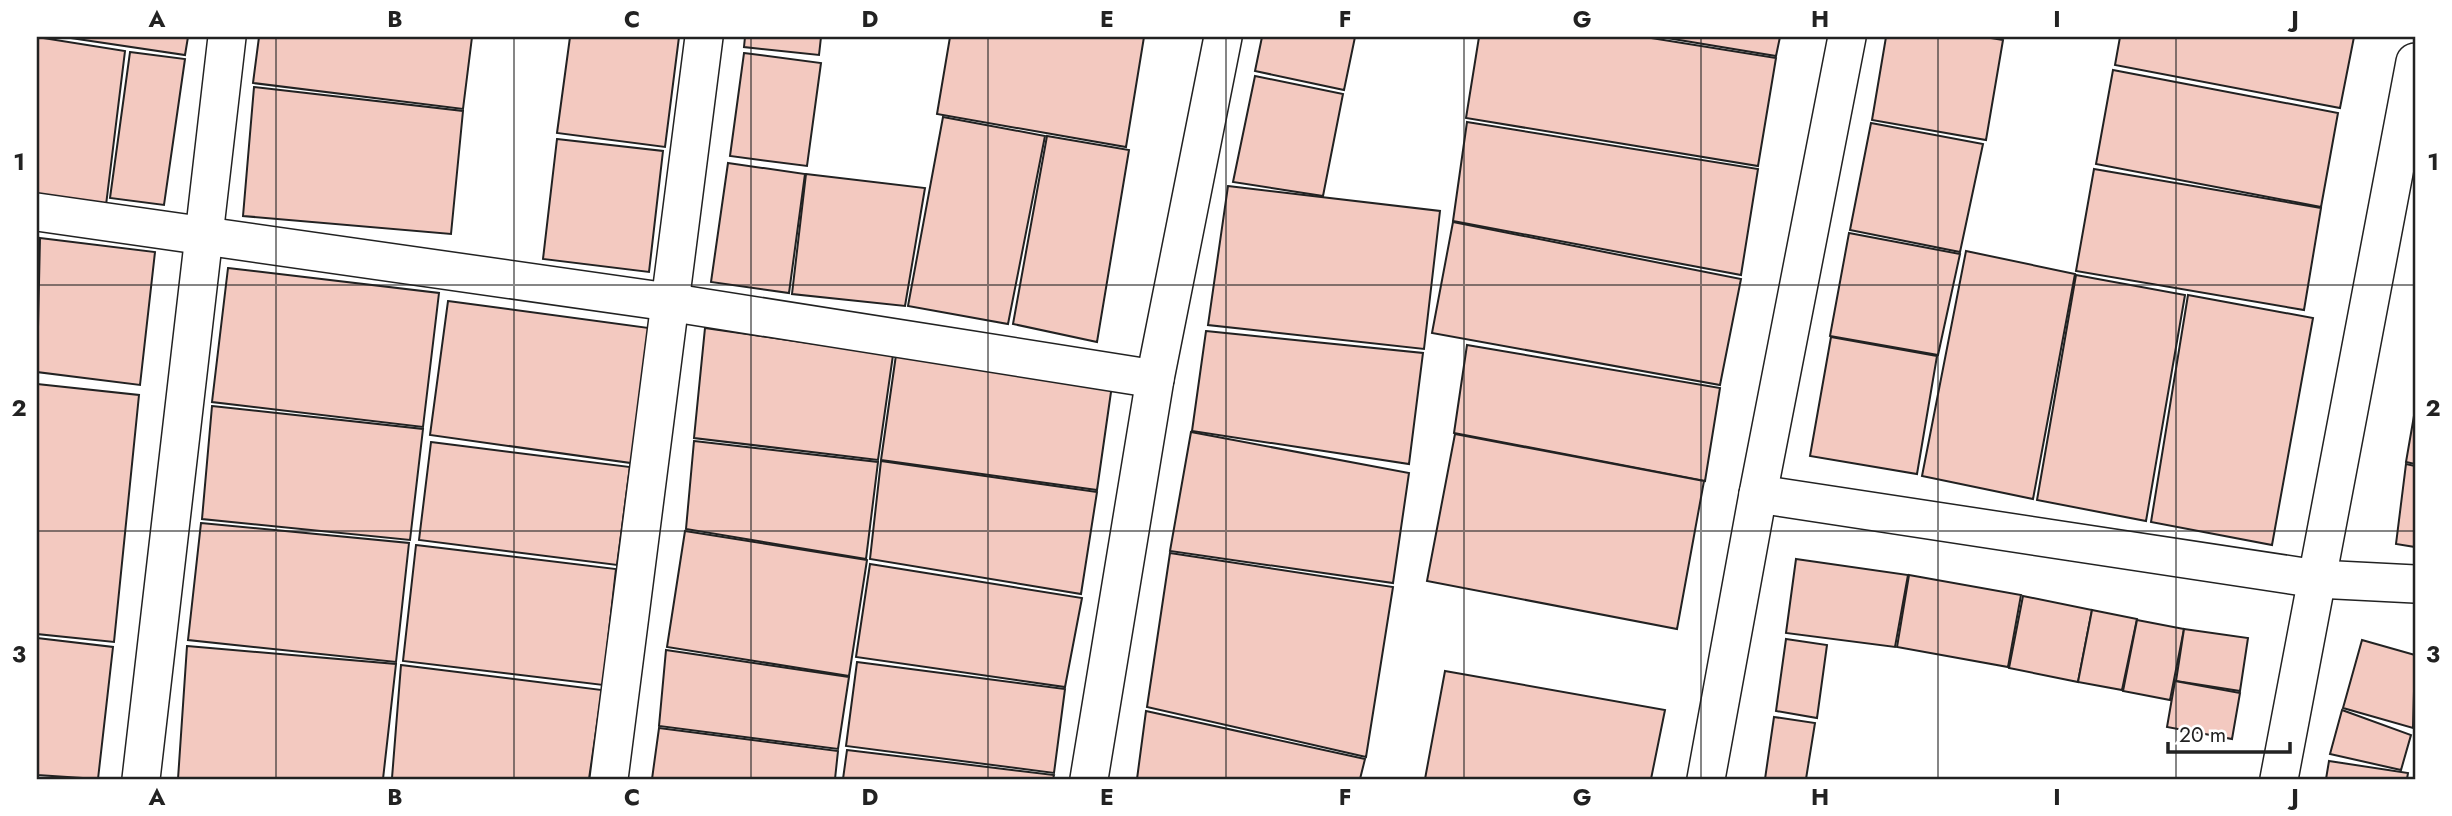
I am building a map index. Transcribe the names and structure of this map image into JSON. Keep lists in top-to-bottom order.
{
  "scale_bar": "20 m",
  "grid": {
    "columns": [
      "A",
      "B",
      "C",
      "D",
      "E",
      "F",
      "G",
      "H",
      "I",
      "J"
    ],
    "rows": ["1", "2", "3"]
  }
}
